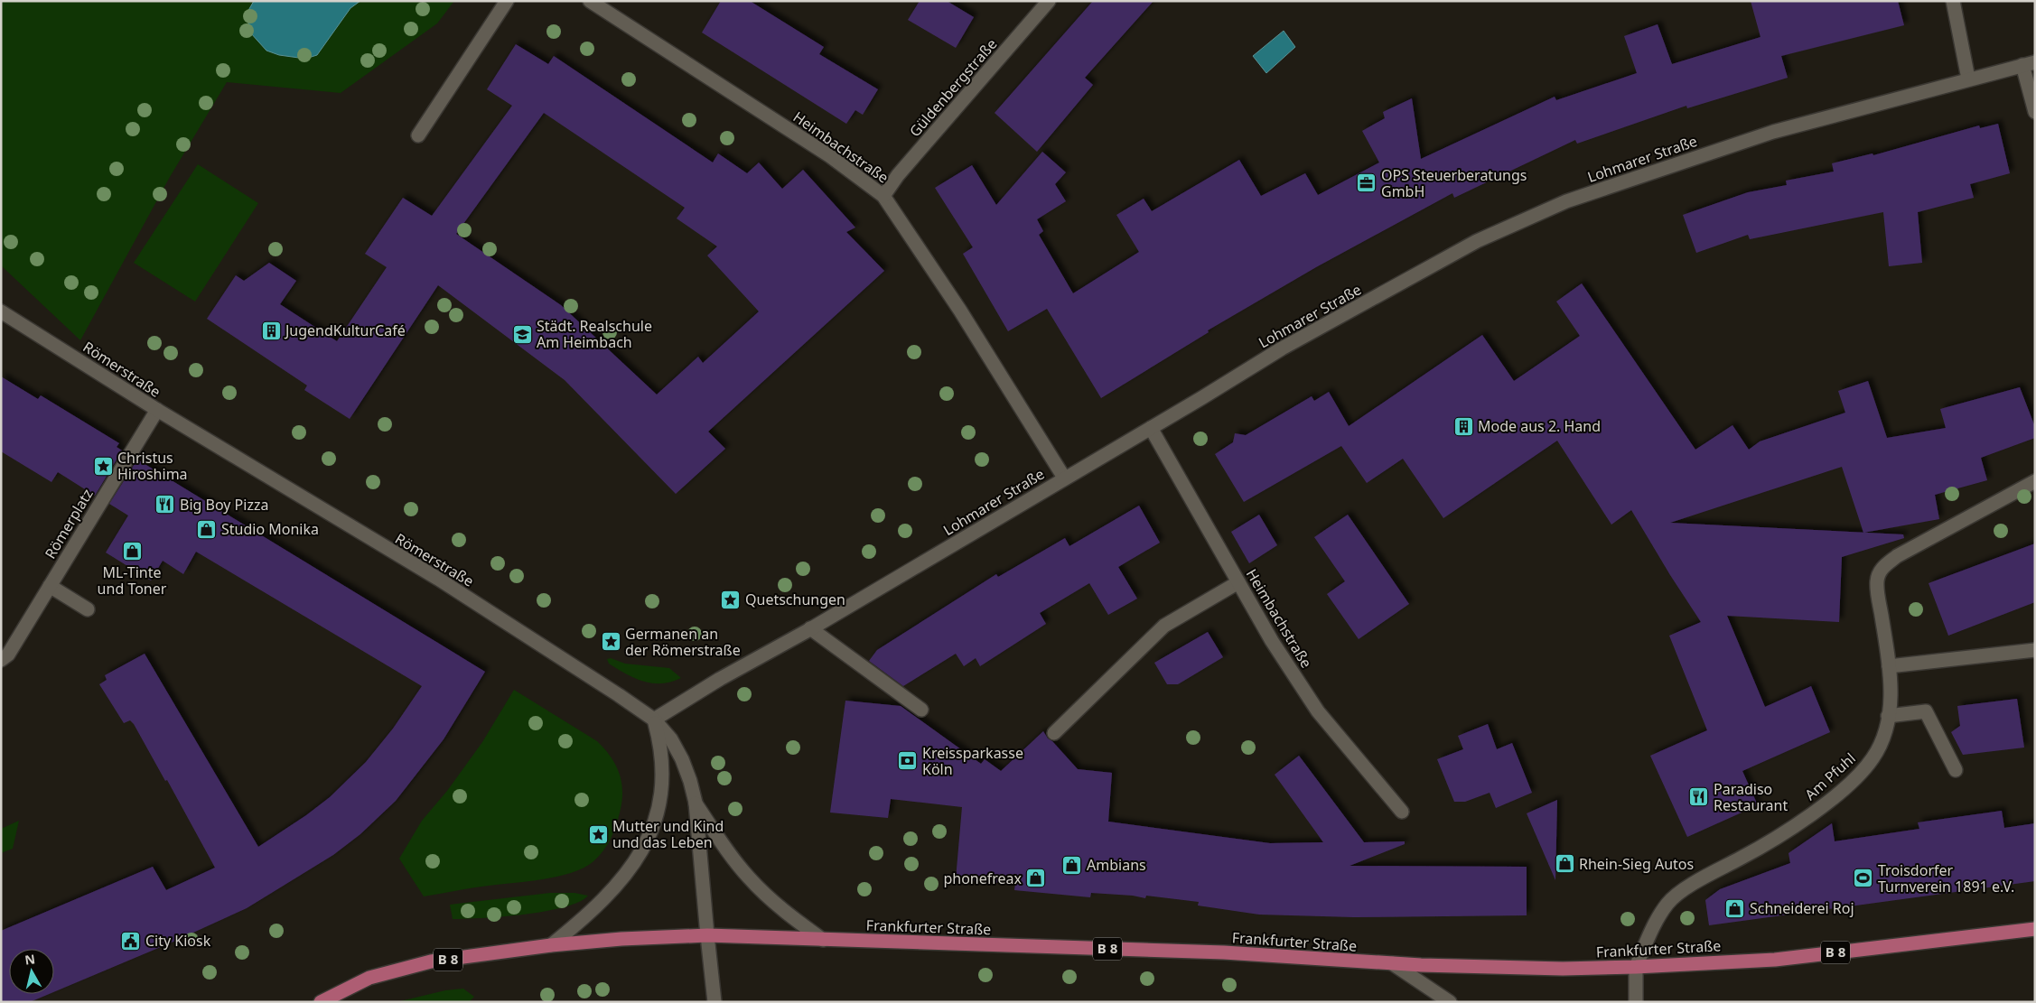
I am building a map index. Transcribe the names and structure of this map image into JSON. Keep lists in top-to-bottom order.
{
  "streets": {
    "main road": ["Frankfurter Straße", "B 8"],
    "street": [
      "Güldenbergstraße",
      "Heimbachstraße",
      "Lohmarer Straße",
      "Römerstraße",
      "Römerplatz",
      "Am Pfuhl"
    ]
  },
  "crossings": [
    ["Güldenbergstraße", "Heimbachstraße"],
    ["Heimbachstraße", "Lohmarer Straße"],
    ["Lohmarer Straße", "Römerstraße"],
    ["Römerstraße", "Römerplatz"],
    ["Römerstraße", "Frankfurter Straße"],
    ["Am Pfuhl", "Frankfurter Straße"],
    ["Frankfurter Straße", "B 8"]
  ],
  "places": {
    "office": ["OPS Steuerberatungs GmbH"],
    "building": ["JugendKulturCafé", "Mode aus 2. Hand"],
    "school or university": ["Städt. Realschule Am Heimbach"],
    "place": [
      "Christus Hiroshima",
      "Quetschungen",
      "Germanen an der Römerstraße",
      "Mutter und Kind und das Leben"
    ],
    "restaurant": ["Big Boy Pizza", "Paradiso Restaurant"],
    "shop": [
      "Studio Monika",
      "ML-Tinte und Toner",
      "Rhein-Sieg Autos",
      "Ambians",
      "phonefreax",
      "Schneiderei Roj"
    ],
    "bank": ["Kreissparkasse Köln"],
    "sports": ["Troisdorfer Turnverein 1891 e.V."],
    "public building": ["City Kiosk"]
  },
  "north": "top"
}
